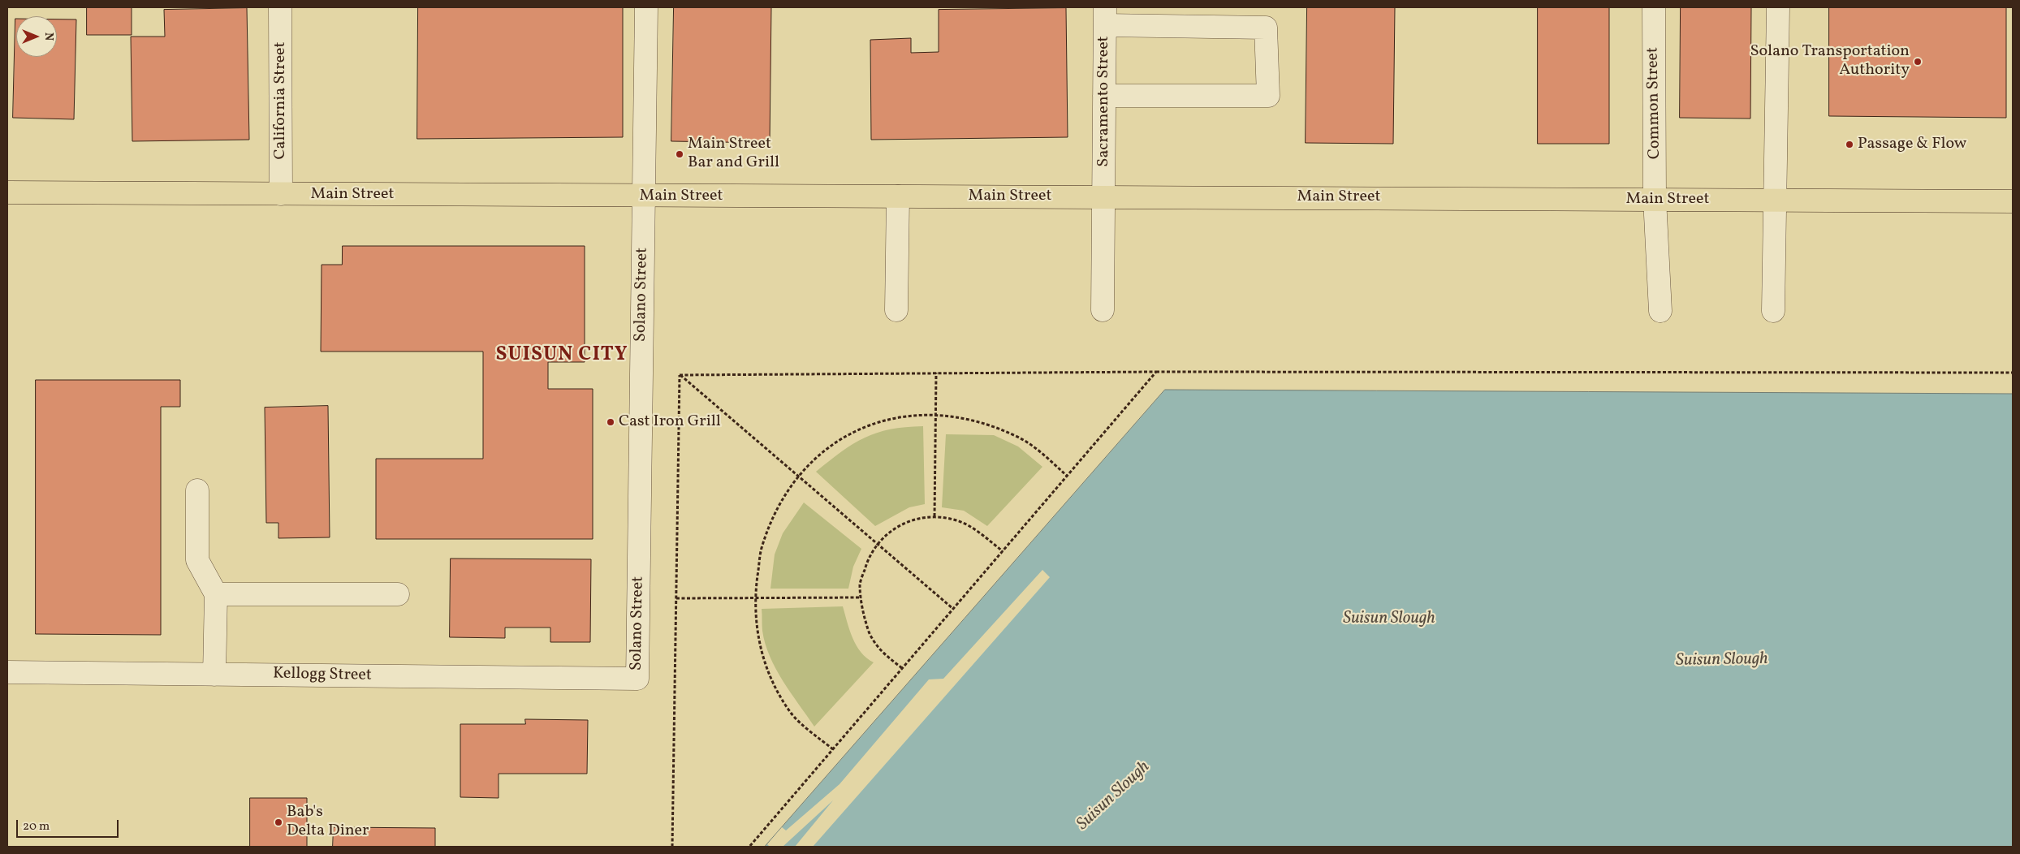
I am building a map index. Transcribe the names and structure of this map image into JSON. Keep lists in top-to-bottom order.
{
  "streets": {
    "main road": ["Main Street"],
    "street": [
      "California Street",
      "Sacramento Street",
      "Common Street",
      "Solano Street",
      "Kellogg Street"
    ]
  },
  "crossings": [
    ["California Street", "Main Street"],
    ["Sacramento Street", "Main Street"],
    ["Common Street", "Main Street"],
    ["Main Street", "Solano Street"],
    ["Solano Street", "Kellogg Street"]
  ],
  "districts": ["SUISUN CITY"],
  "water": ["Suisun Slough"],
  "places": [
    "Solano Transportation Authority",
    "Passage & Flow",
    "Main Street Bar and Grill",
    "Cast Iron Grill",
    "Bab's Delta Diner"
  ],
  "scale_bar": "20 m",
  "north": "right"
}
